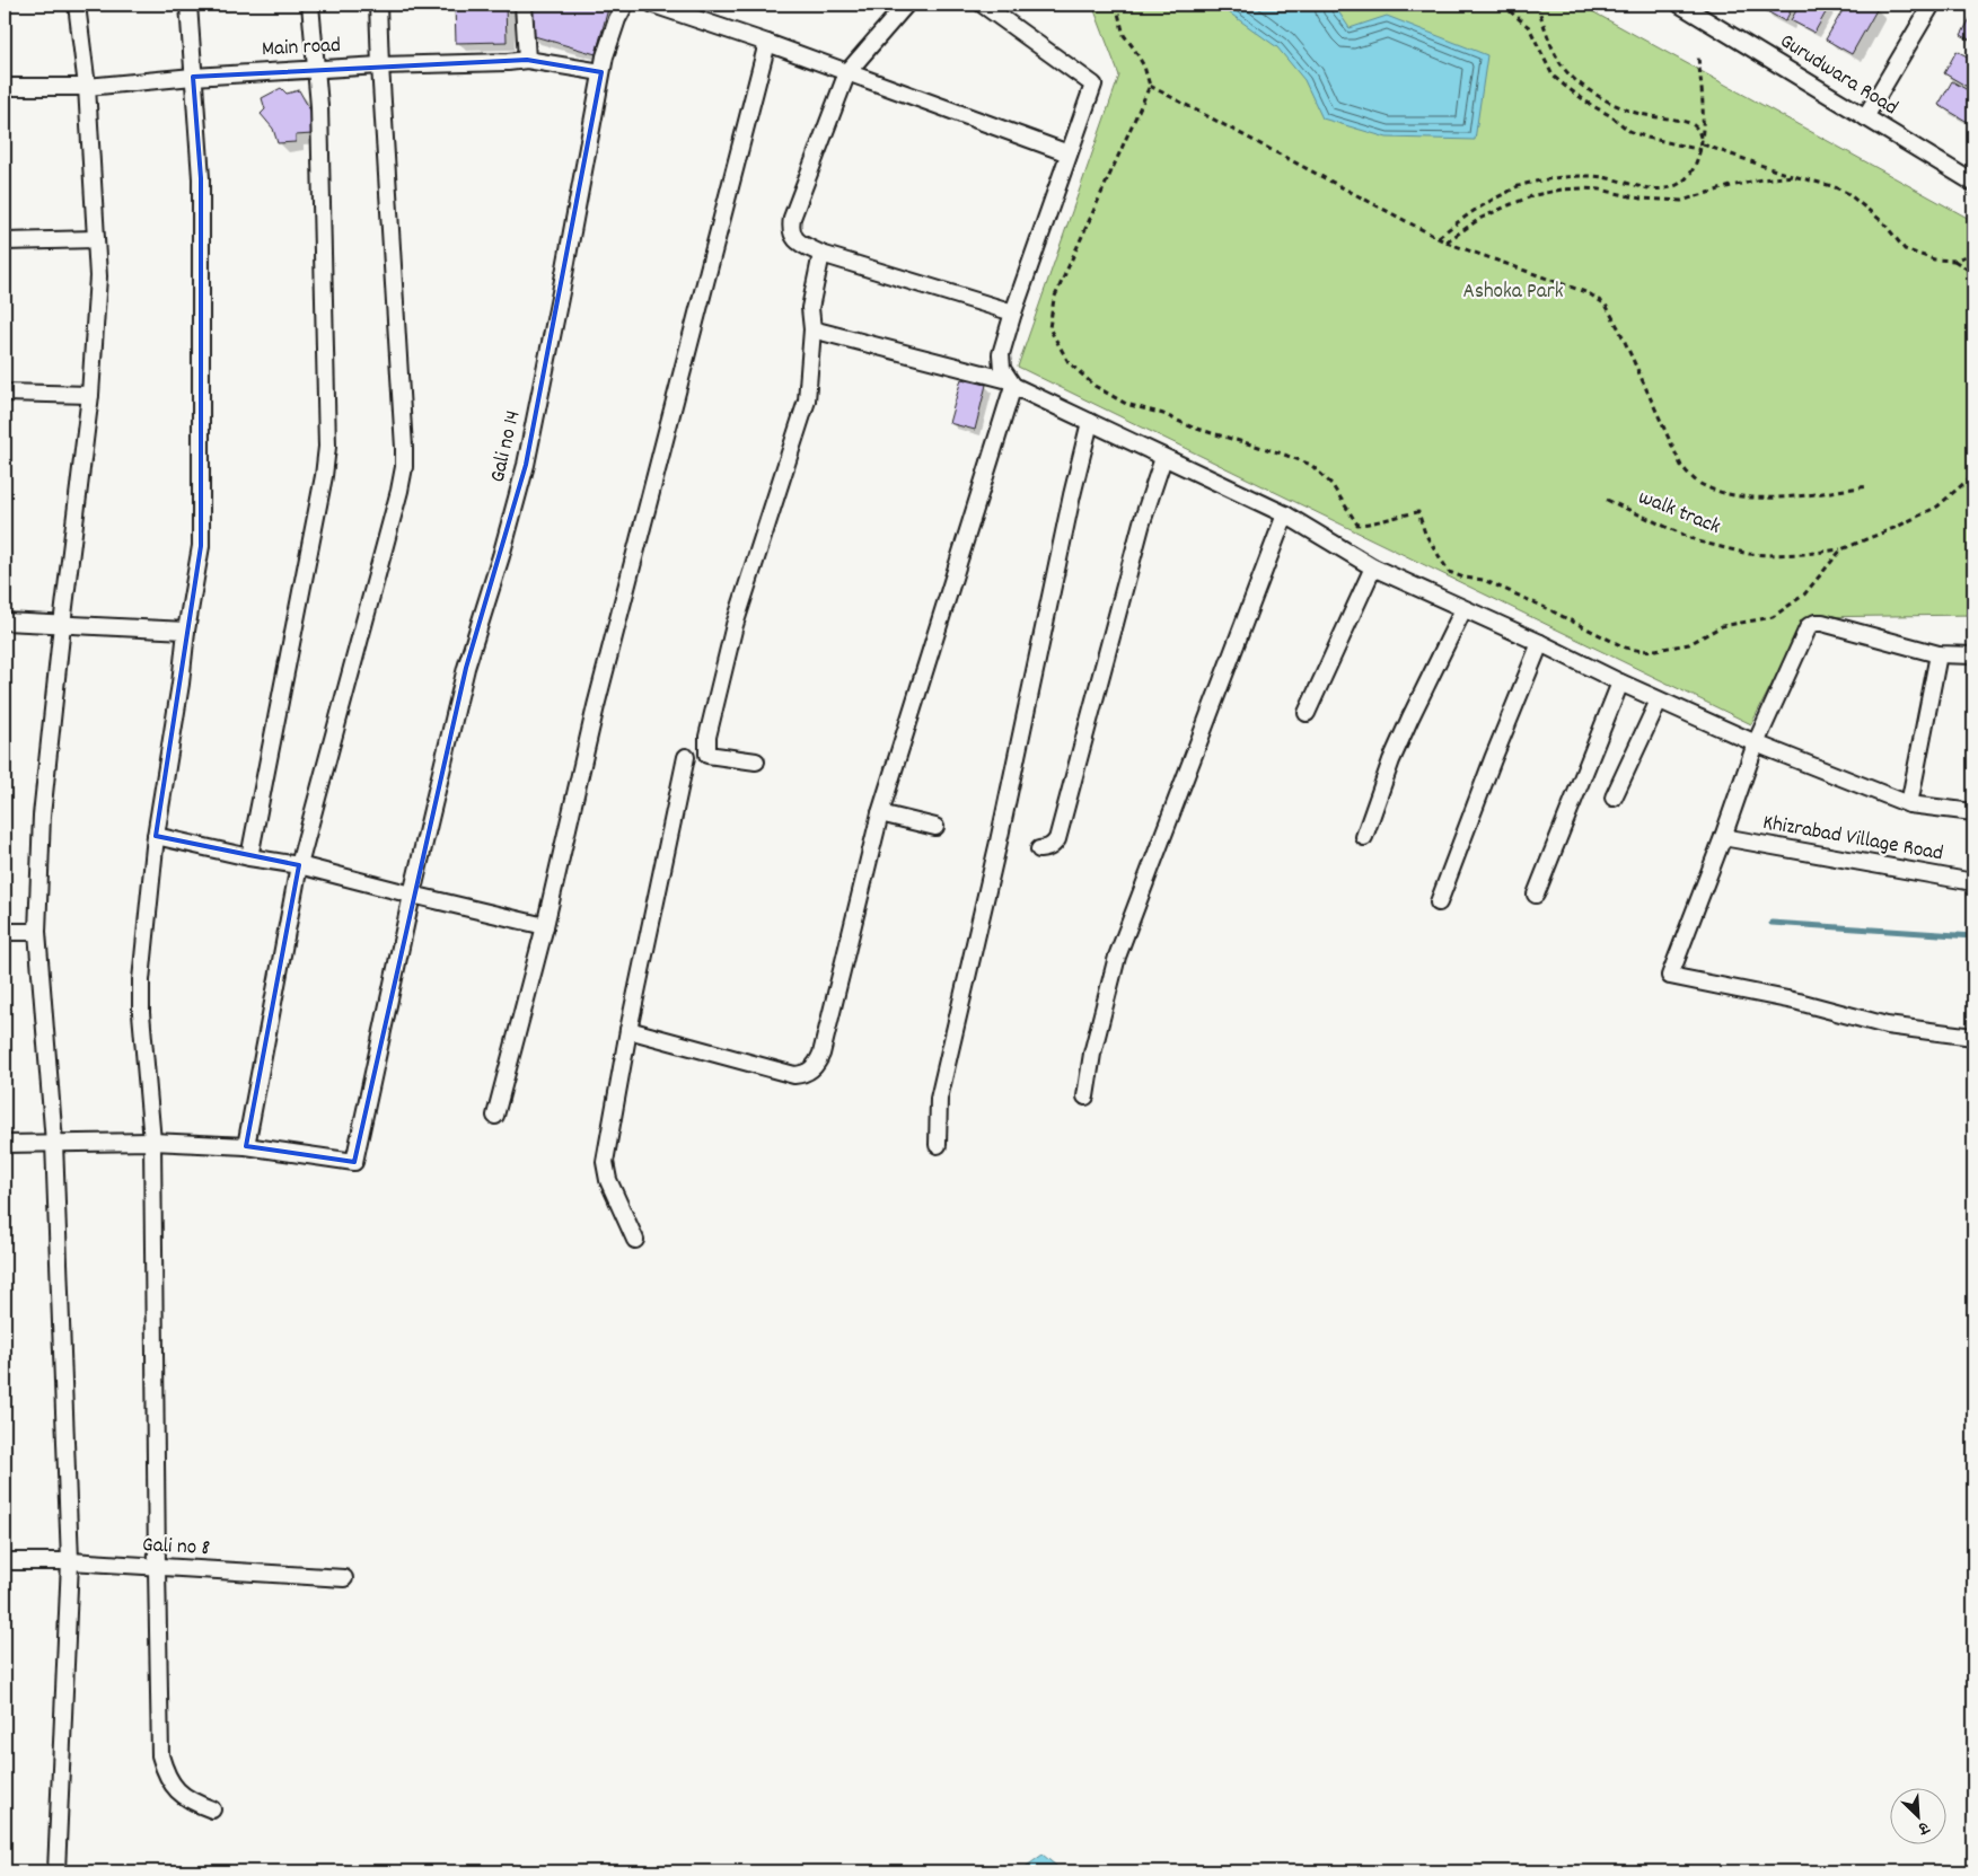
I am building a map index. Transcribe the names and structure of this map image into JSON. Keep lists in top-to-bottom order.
{
  "streets": {
    "street": [
      "Main road",
      "Gurudwara Road",
      "Gali no 14",
      "Khizrabad Village Road",
      "Gali no 8"
    ],
    "path": ["walk track"]
  },
  "crossings": [
    ["Main road", "Gali no 14"]
  ],
  "parks": ["Ashoka Park"],
  "north": "bottom right"
}
